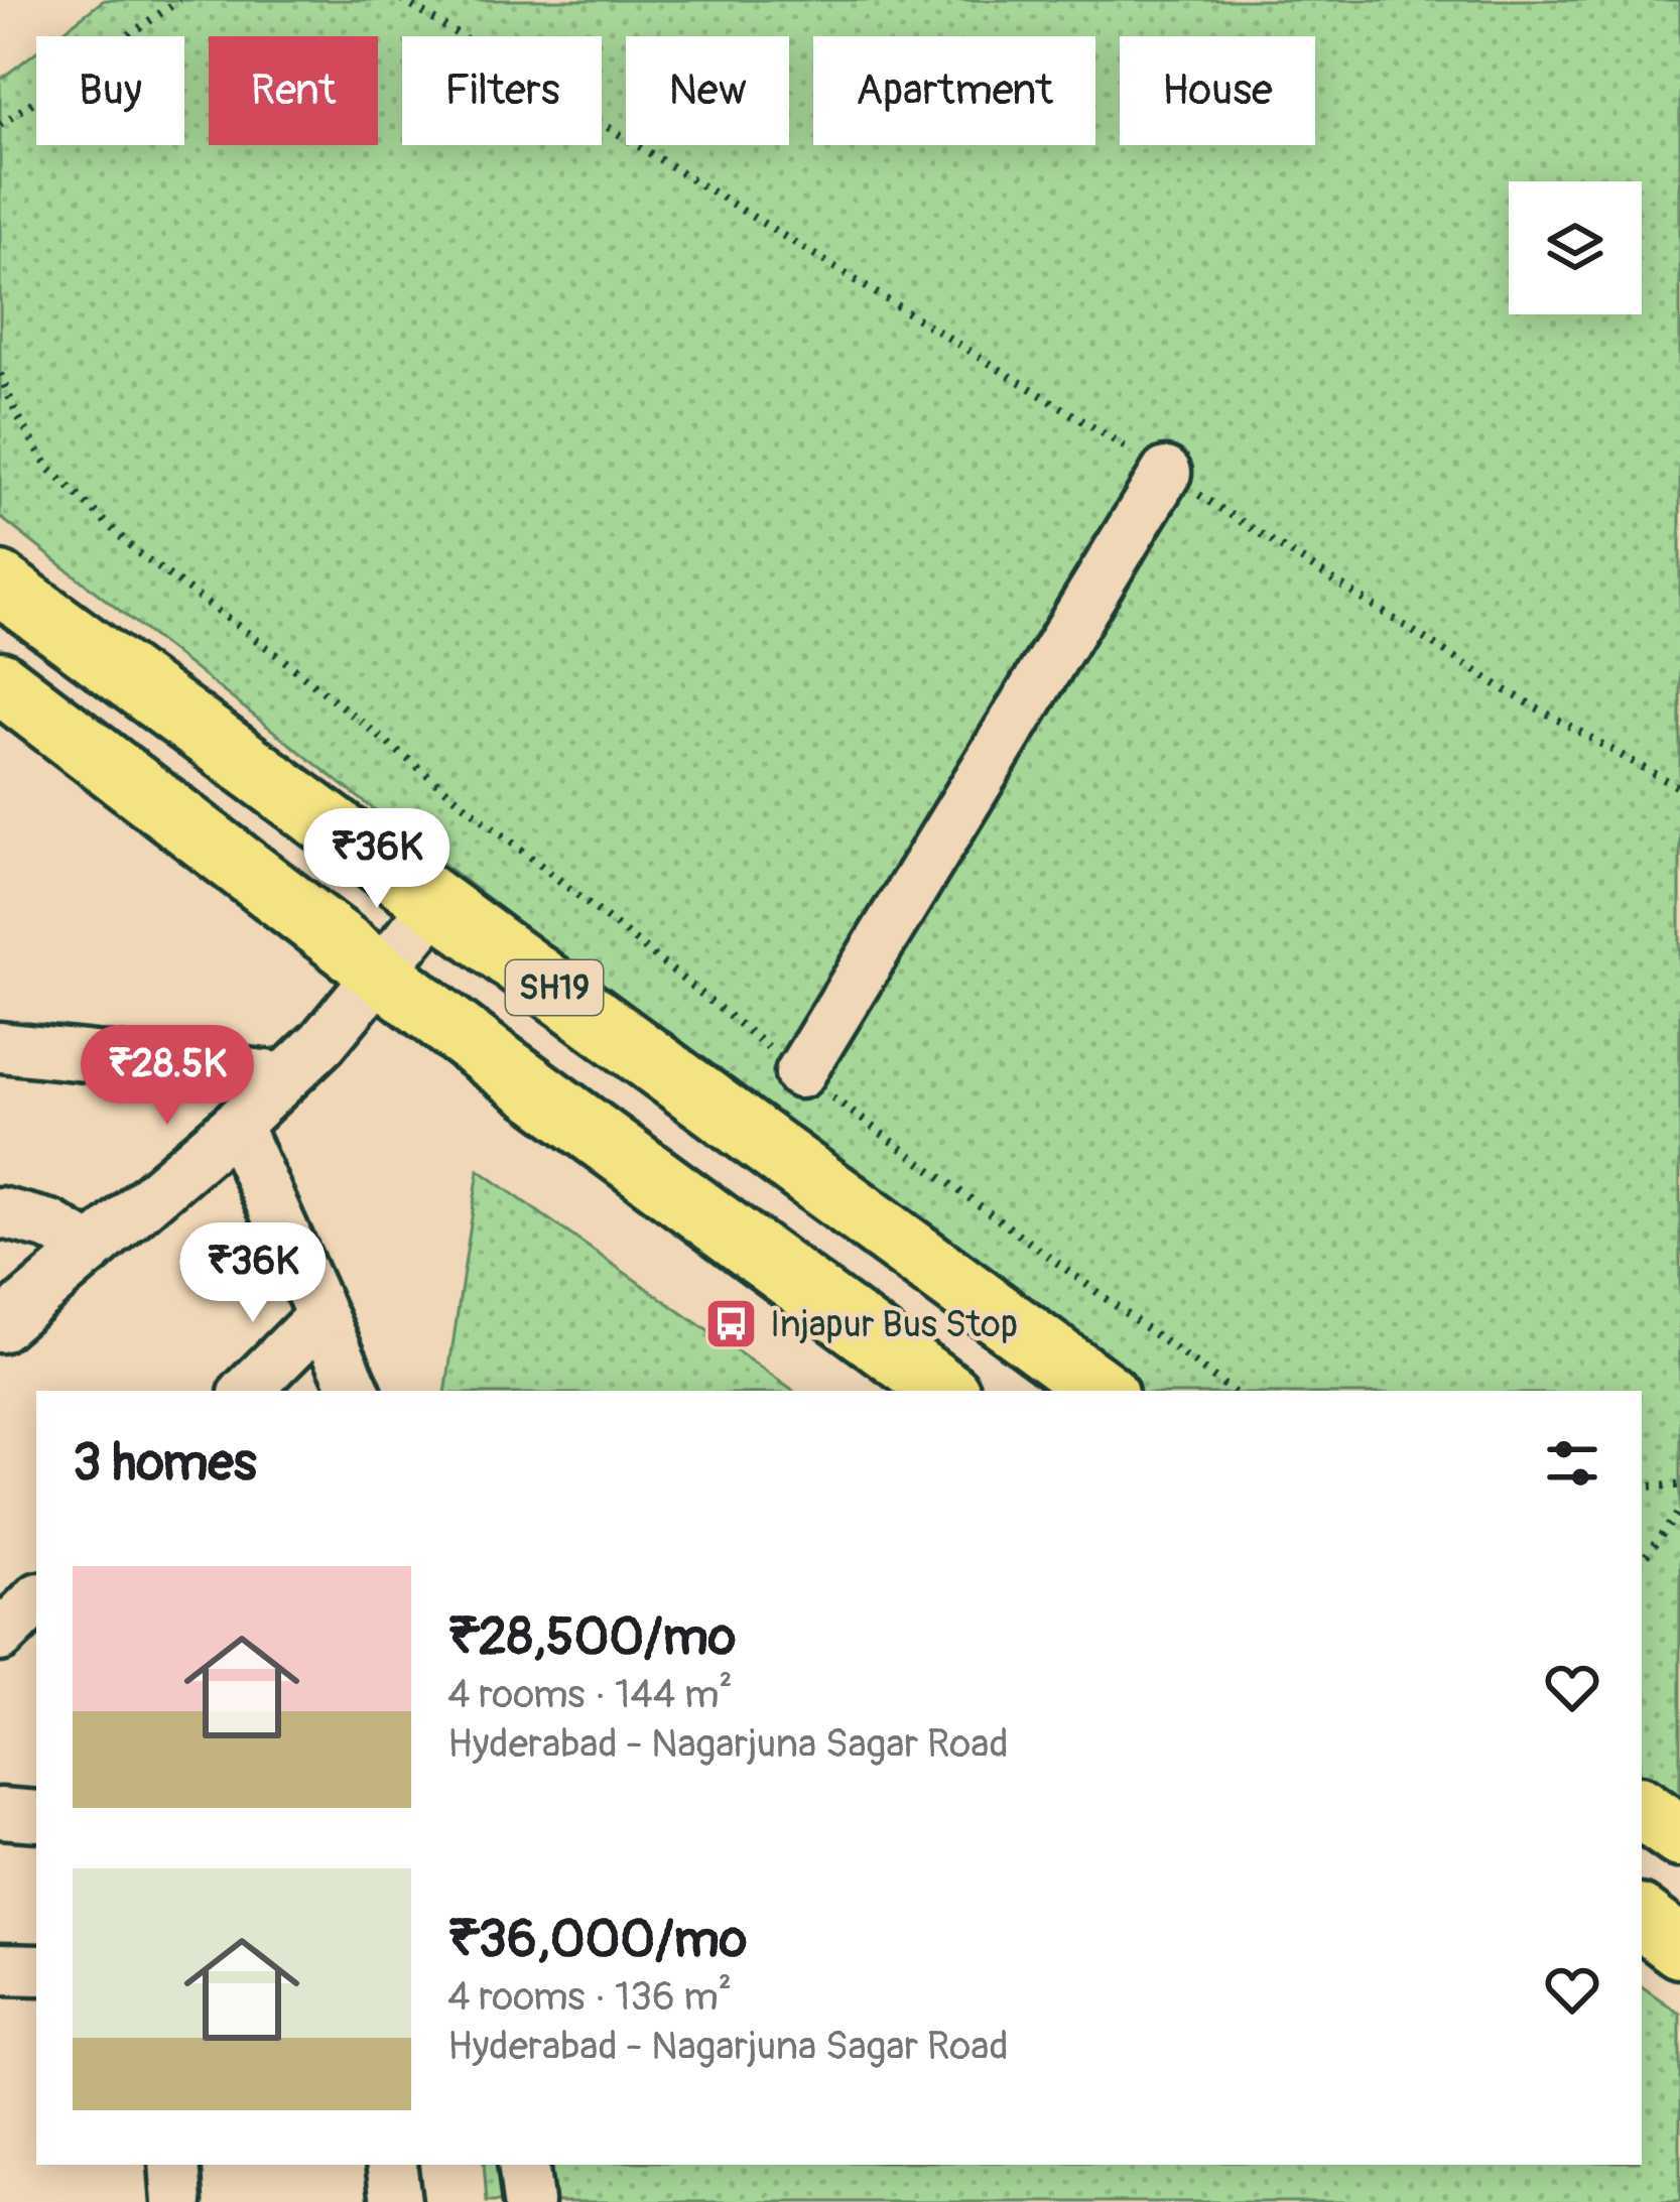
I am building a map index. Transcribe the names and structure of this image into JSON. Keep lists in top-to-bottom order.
{
  "streets": {
    "main road": ["SH19"]
  },
  "places": {
    "bus stop": ["Injapur Bus Stop"]
  },
  "page": {
    "chip": [
      "Buy",
      "Rent",
      "Filters",
      "New",
      "Apartment",
      "House"
    ],
    "price": ["₹36K", "₹28.5K", "₹36K"],
    "heading": "3 homes",
    "list": [
      {
        "name": "₹28,500/mo",
        "note": "4 rooms · 144 m² · Hyderabad - Nagarjuna Sagar Road"
      },
      {
        "name": "₹36,000/mo",
        "note": "4 rooms · 136 m² · Hyderabad - Nagarjuna Sagar Road"
      }
    ]
  }
}
